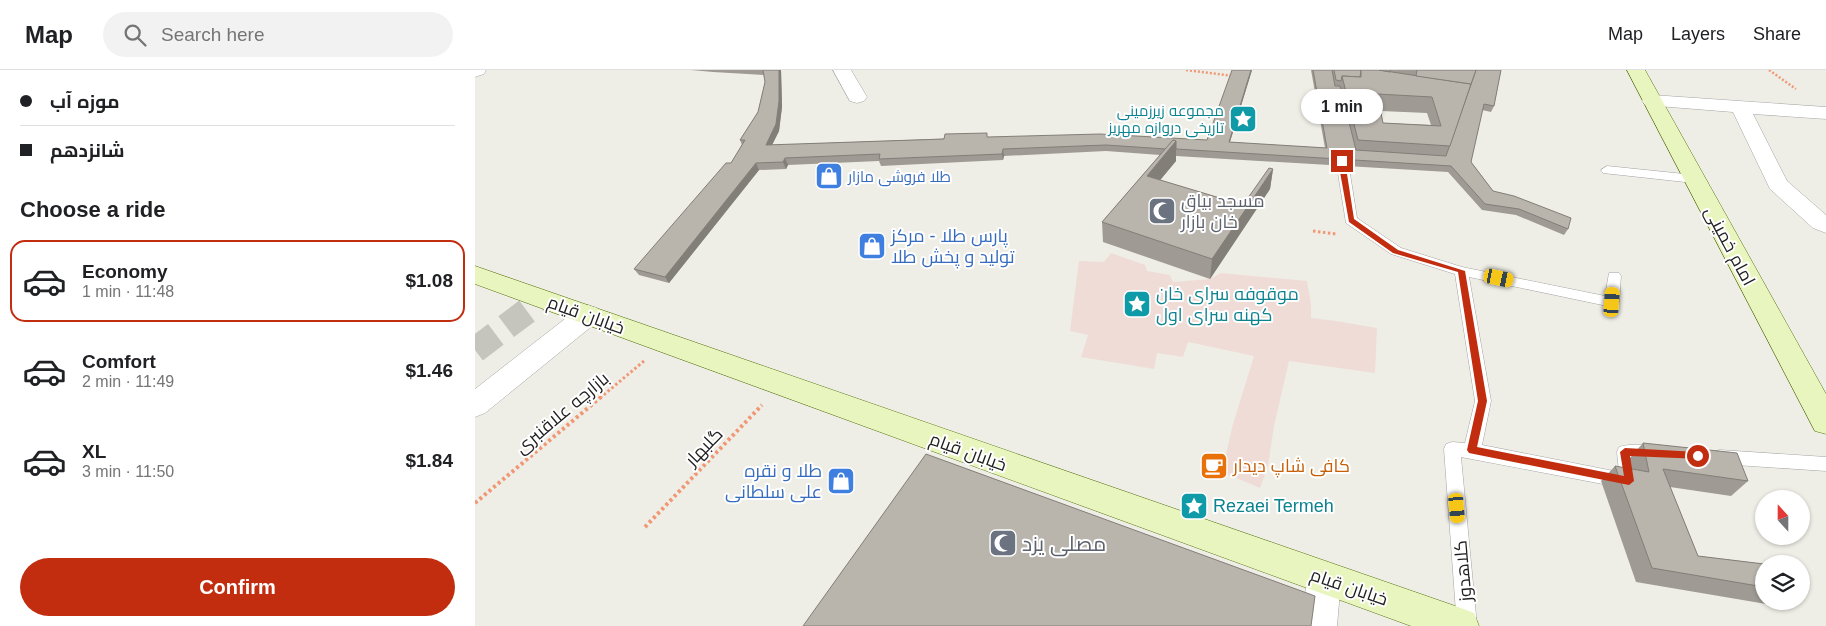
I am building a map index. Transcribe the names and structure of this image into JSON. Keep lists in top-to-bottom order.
{
  "streets": {
    "main road": ["امام خمینی", "خیابان قیام"],
    "lane": ["کلاهدوز"],
    "path": ["بازارچه علاقنبری", "گلبهار"]
  },
  "crossings": [
    ["خیابان قیام", "بازارچه علاقنبری"],
    ["خیابان قیام", "گلبهار"]
  ],
  "places": {
    "place": ["مجموعه زیرزمینی تاریخی دروازه مهریز", "موقوفه سرای خان کهنه سرای اول", "Rezaei Termeh"],
    "shop": ["طلا فروشی مازار", "پارس طلا - مرکز تولید و پخش طلا", "طلا و نقره علی سلطانی"],
    "mosque": ["مسجد بیاق خان بازار", "مصلی یزد"],
    "cafe": ["کافی شاپ دیدار"]
  },
  "north": "top",
  "page": {
    "header": "Map",
    "search": "Search here",
    "nav": ["Map", "Layers", "Share"],
    "banner": ["موزه آب", "شانزدهم"],
    "bubble": "1 min",
    "heading": "Choose a ride",
    "list": [
      {
        "name": "Economy",
        "note": "1 min · 11:48",
        "value": "$1.08"
      },
      {
        "name": "Comfort",
        "note": "2 min · 11:49",
        "value": "$1.46"
      },
      {
        "name": "XL",
        "note": "3 min · 11:50",
        "value": "$1.84"
      }
    ],
    "buttons": "Confirm"
  }
}
